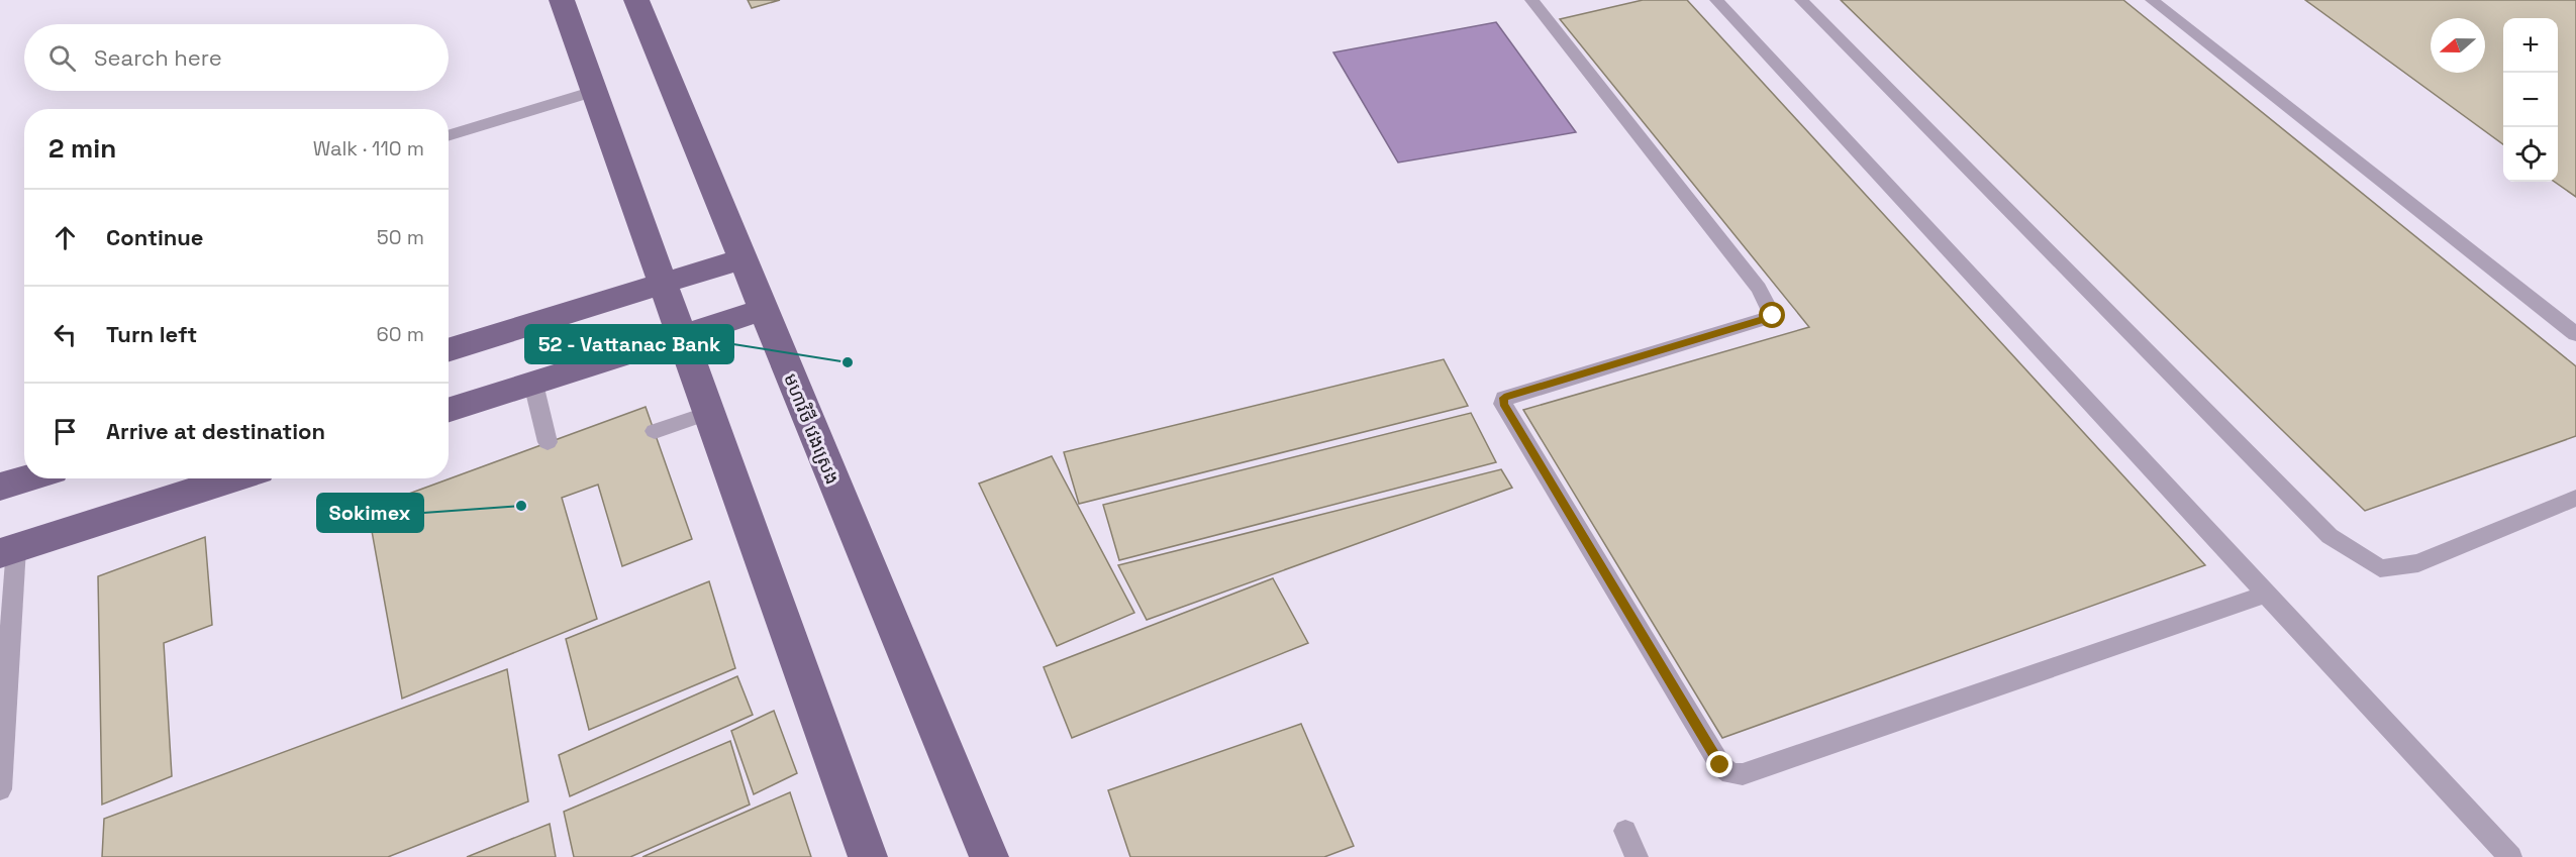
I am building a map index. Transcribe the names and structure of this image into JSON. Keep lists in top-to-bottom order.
{
  "streets": {
    "main road": ["មហាវិថី វេងស្រេង"]
  },
  "places": ["52 - Vattanac Bank", "Sokimex"],
  "north": "left",
  "page": {
    "map_buttons": ["+", "−"],
    "search": "Search here",
    "heading": ["2 min", "Walk · 110 m"],
    "list": [
      ["Continue", "50 m"],
      ["Turn left", "60 m"],
      "Arrive at destination"
    ]
  }
}
